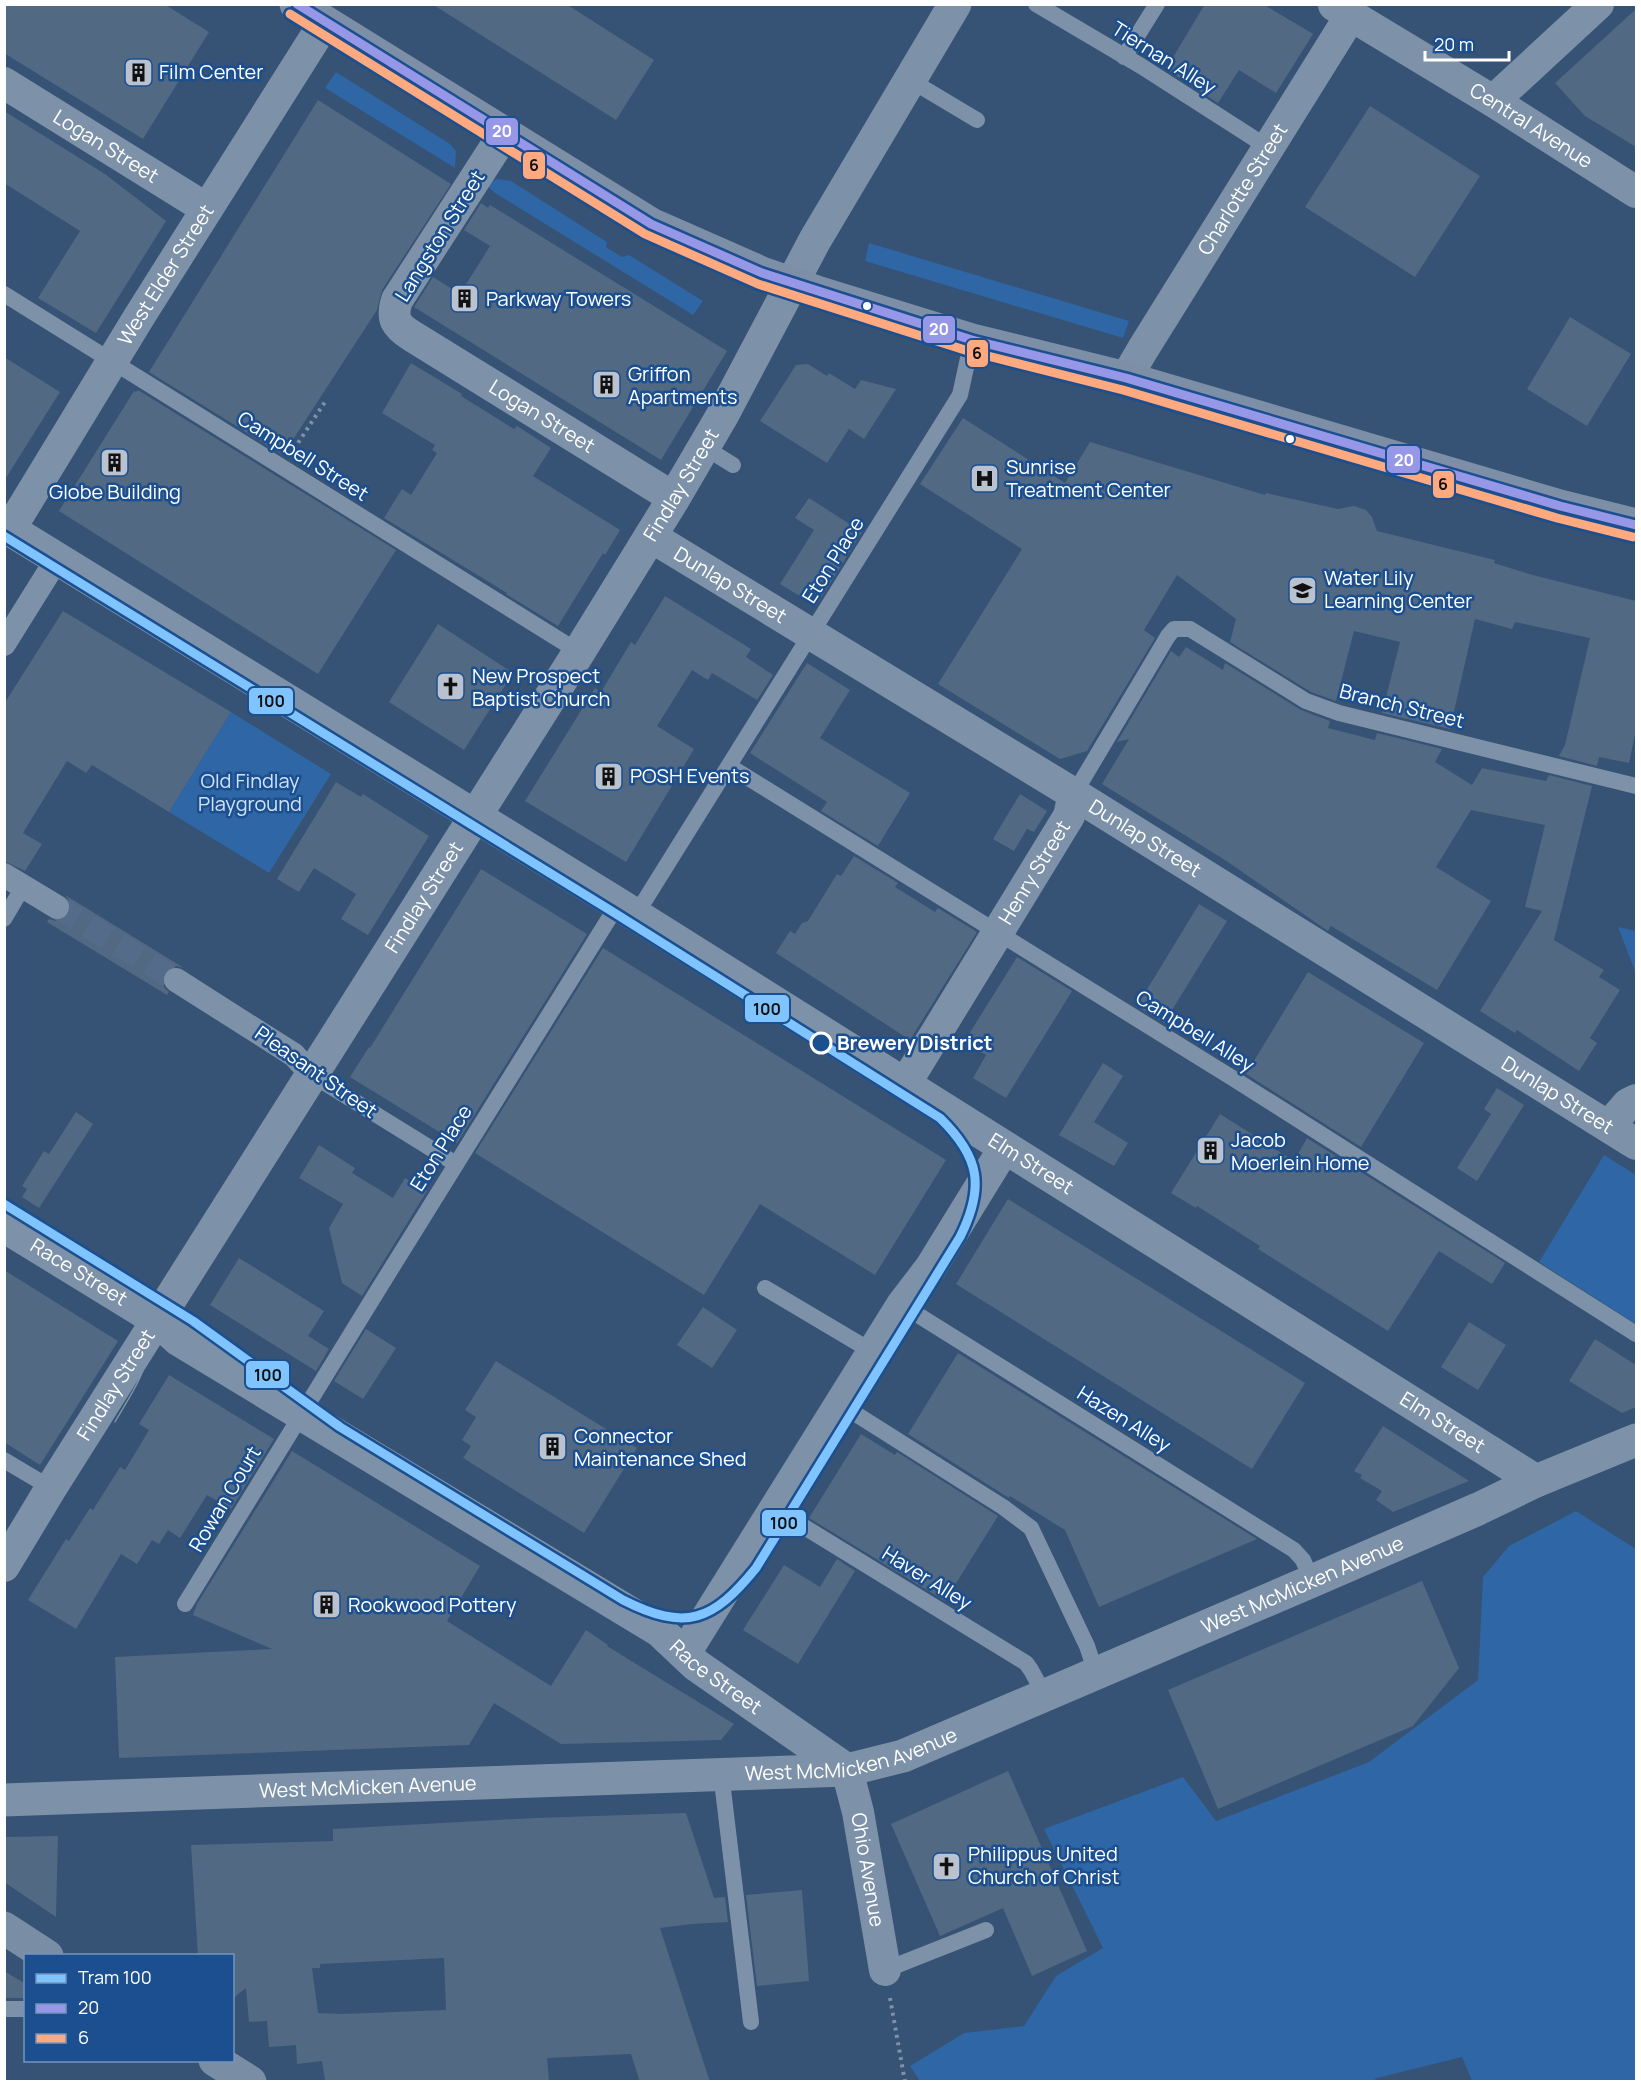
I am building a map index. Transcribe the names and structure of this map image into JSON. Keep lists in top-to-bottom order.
{
  "streets": {
    "street": [
      "Central Avenue",
      "Logan Street",
      "Charlotte Street",
      "Langston Street",
      "West Elder Street",
      "Findlay Street",
      "Dunlap Street",
      "Henry Street",
      "Pleasant Street",
      "Elm Street",
      "Race Street",
      "West McMicken Avenue",
      "Ohio Avenue"
    ],
    "lane": [
      "Tiernan Alley",
      "Campbell Street",
      "Eton Place",
      "Branch Street",
      "Campbell Alley",
      "Hazen Alley",
      "Rowan Court",
      "Haver Alley"
    ]
  },
  "crossings": [
    ["Tiernan Alley", "Charlotte Street"],
    ["Central Avenue", "Charlotte Street"],
    ["Logan Street", "Langston Street"],
    ["Logan Street", "West Elder Street"],
    ["Logan Street", "Findlay Street"],
    ["West Elder Street", "Campbell Street"],
    ["West Elder Street", "Elm Street"],
    ["Campbell Street", "Findlay Street"],
    ["Findlay Street", "Dunlap Street"],
    ["Findlay Street", "Pleasant Street"],
    ["Findlay Street", "Elm Street"],
    ["Findlay Street", "Race Street"],
    ["Eton Place", "Dunlap Street"],
    ["Eton Place", "Campbell Alley"],
    ["Eton Place", "Pleasant Street"],
    ["Eton Place", "Elm Street"],
    ["Eton Place", "Race Street"],
    ["Eton Place", "Rowan Court"],
    ["Dunlap Street", "Henry Street"],
    ["Branch Street", "Henry Street"],
    ["Henry Street", "Campbell Alley"],
    ["Henry Street", "Elm Street"],
    ["Elm Street", "West McMicken Avenue"],
    ["Race Street", "Rowan Court"],
    ["Race Street", "West McMicken Avenue"],
    ["Race Street", "Ohio Avenue"],
    ["Hazen Alley", "West McMicken Avenue"],
    ["Haver Alley", "West McMicken Avenue"],
    ["West McMicken Avenue", "Ohio Avenue"]
  ],
  "parks": ["Old Findlay Playground"],
  "places": {
    "building": [
      "Film Center",
      "Parkway Towers",
      "Griffon Apartments",
      "Globe Building",
      "POSH Events",
      "Jacob Moerlein Home",
      "Connector Maintenance Shed",
      "Rookwood Pottery"
    ],
    "hospital": ["Sunrise Treatment Center"],
    "school or university": ["Water Lily Learning Center"],
    "church": ["New Prospect Baptist Church", "Philippus United Church of Christ"],
    "other": ["Brewery District"]
  },
  "lines": ["transit line 20", "transit line 6", "tram line 100"],
  "legend": ["Tram 100", "20", "6"],
  "scale_bar": "20 m"
}
